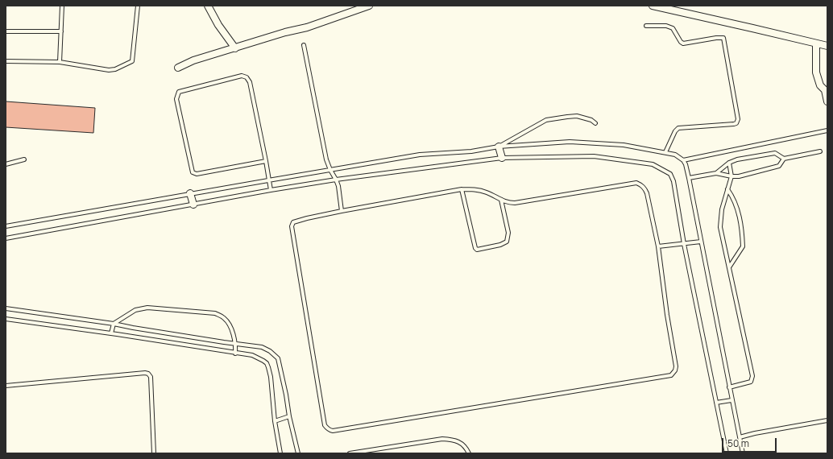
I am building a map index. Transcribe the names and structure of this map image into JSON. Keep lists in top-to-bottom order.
{
  "scale_bar": "50 m"
}
